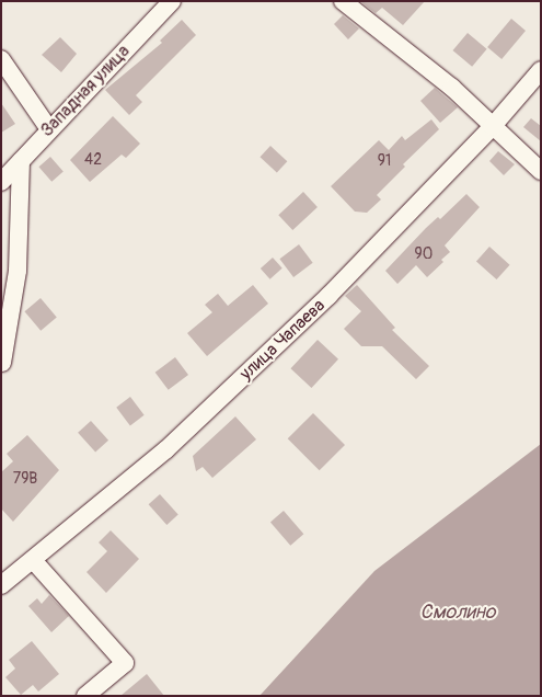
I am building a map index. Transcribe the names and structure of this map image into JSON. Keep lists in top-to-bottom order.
{
  "streets": {
    "street": ["Западная улица", "улица Чапаева"]
  },
  "water": ["Смолино"],
  "house_numbers": [
    "42",
    "91",
    "90",
    "79В"
  ]
}
